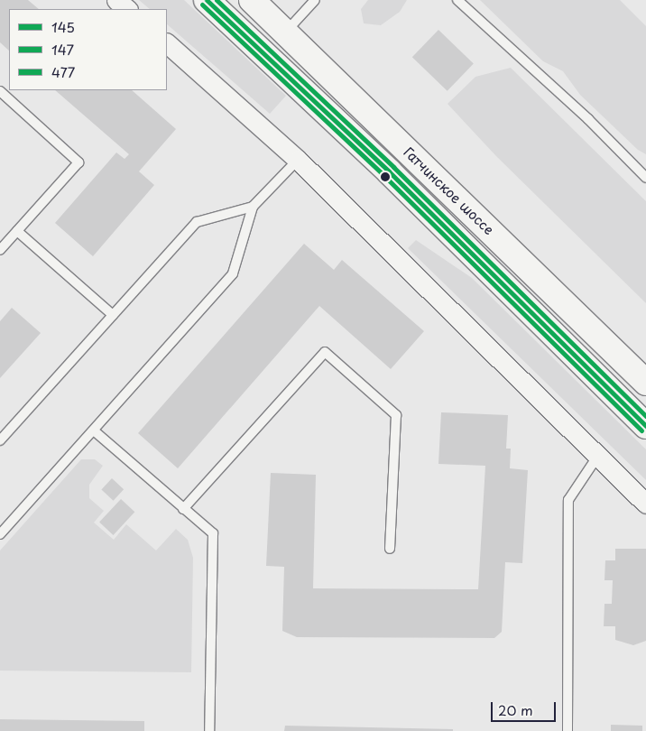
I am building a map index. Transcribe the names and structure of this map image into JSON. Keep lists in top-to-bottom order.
{
  "streets": {
    "main road": ["Гатчинское шоссе"]
  },
  "lines": ["transit line 145", "transit line 477", "transit line 147"],
  "legend": ["145", "147", "477"],
  "scale_bar": "20 m"
}
